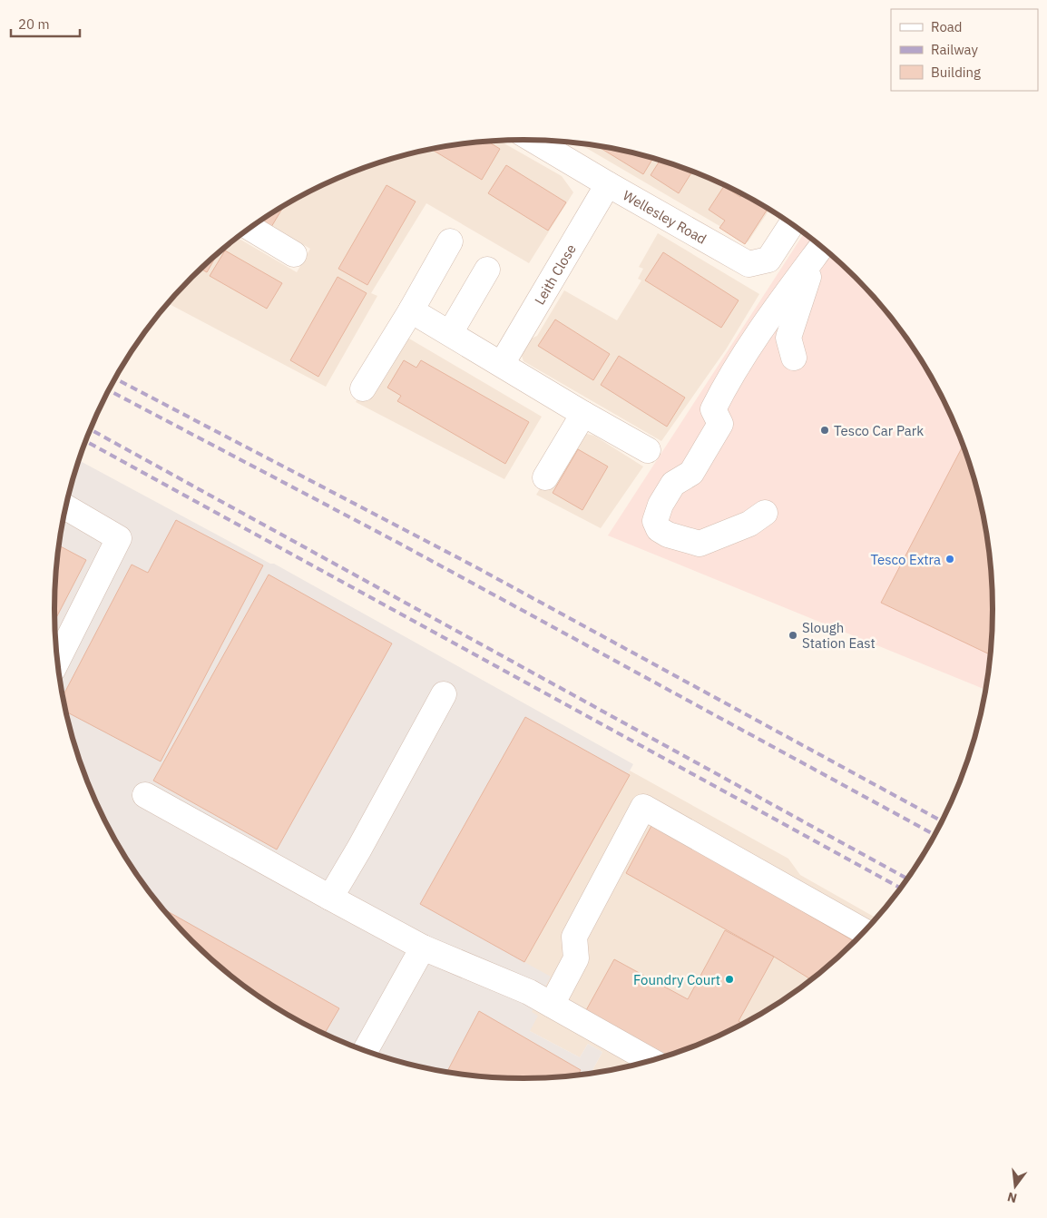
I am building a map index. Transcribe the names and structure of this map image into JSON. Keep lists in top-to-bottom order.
{
  "streets": {
    "street": ["Wellesley Road", "Leith Close"]
  },
  "crossings": [
    ["Wellesley Road", "Leith Close"]
  ],
  "places": [
    "Tesco Car Park",
    "Tesco Extra",
    "Slough Station East",
    "Foundry Court"
  ],
  "legend": ["Road", "Railway", "Building"],
  "scale_bar": "20 m",
  "north": "bottom"
}
